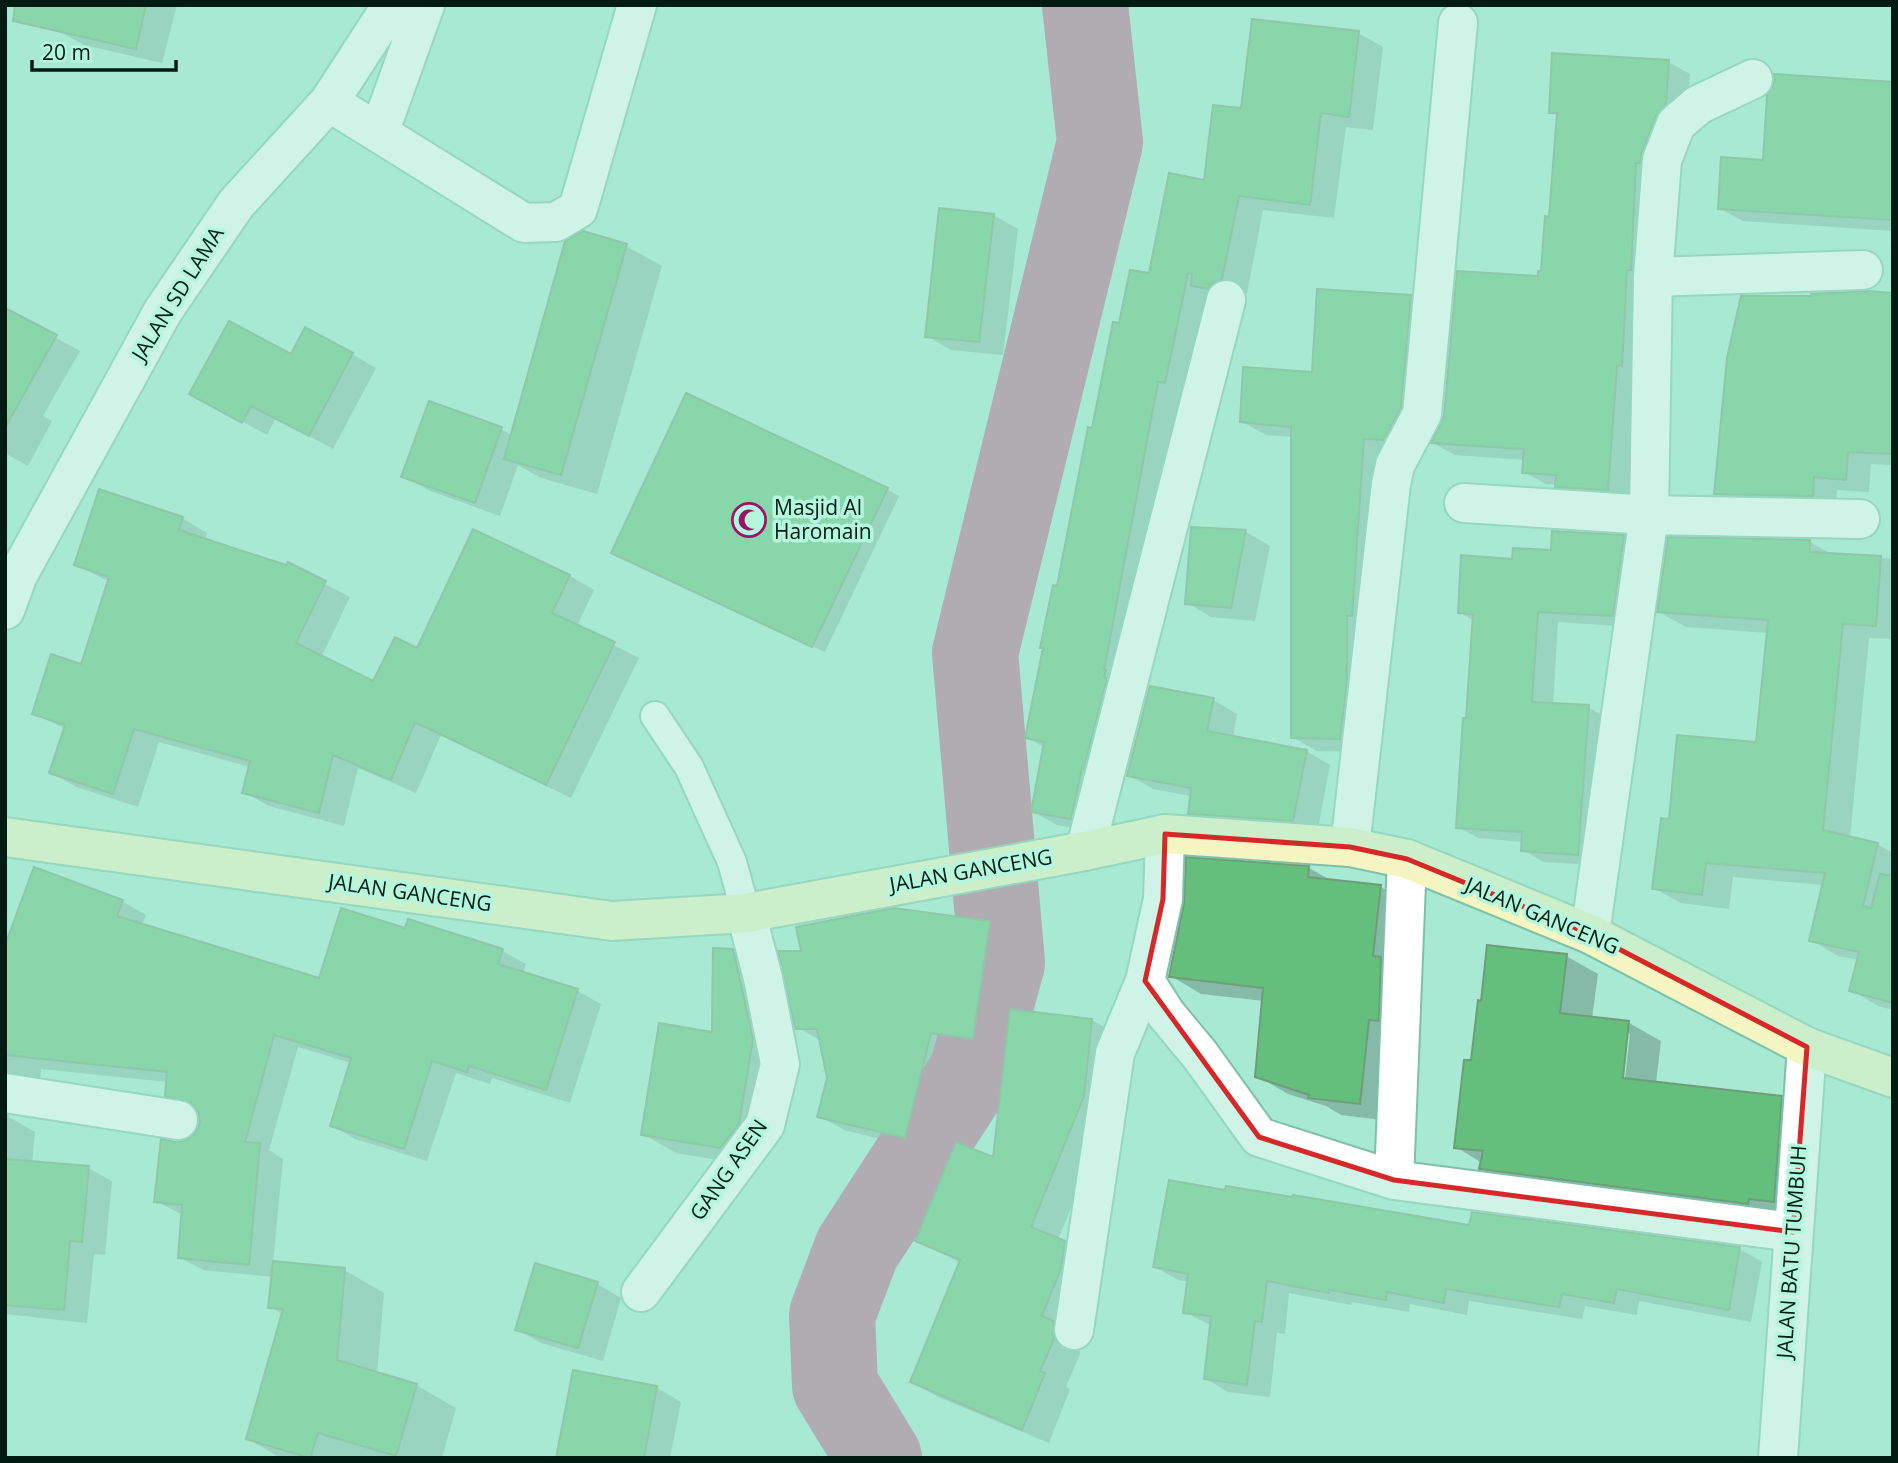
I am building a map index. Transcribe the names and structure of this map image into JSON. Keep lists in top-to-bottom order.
{
  "streets": {
    "street": [
      "JALAN SD LAMA",
      "JALAN GANCENG",
      "GANG ASEN",
      "JALAN BATU TUMBUH"
    ]
  },
  "crossings": [
    ["JALAN GANCENG", "GANG ASEN"],
    ["JALAN GANCENG", "JALAN BATU TUMBUH"]
  ],
  "places": {
    "mosque": ["Masjid Al Haromain"]
  },
  "scale_bar": "20 m"
}
